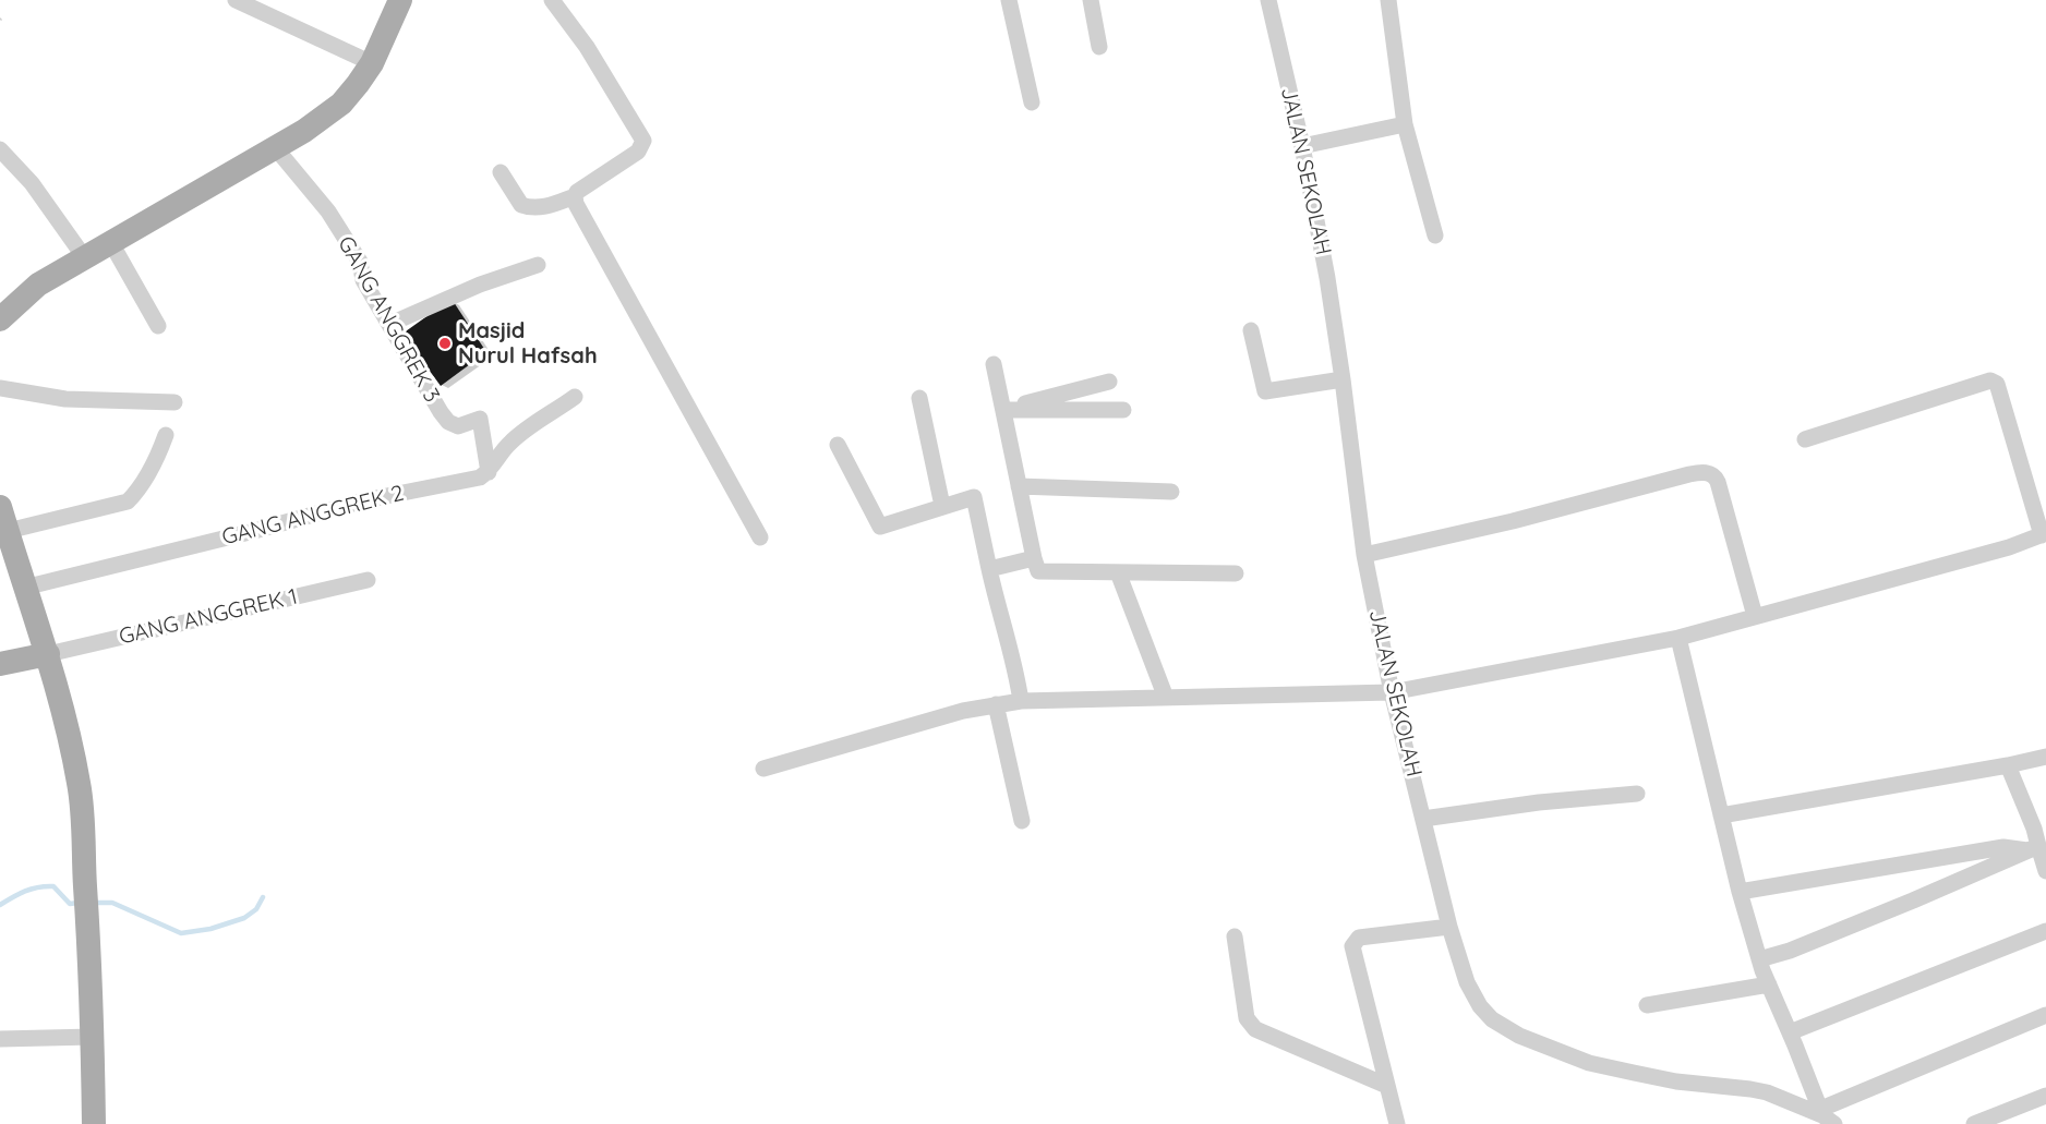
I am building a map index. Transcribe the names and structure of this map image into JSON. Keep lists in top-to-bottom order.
{
  "streets": {
    "street": [
      "JALAN SEKOLAH",
      "GANG ANGGREK 3",
      "GANG ANGGREK 2",
      "GANG ANGGREK 1"
    ]
  },
  "crossings": [
    ["GANG ANGGREK 3", "GANG ANGGREK 2"]
  ],
  "places": ["Masjid Nurul Hafsah"]
}
